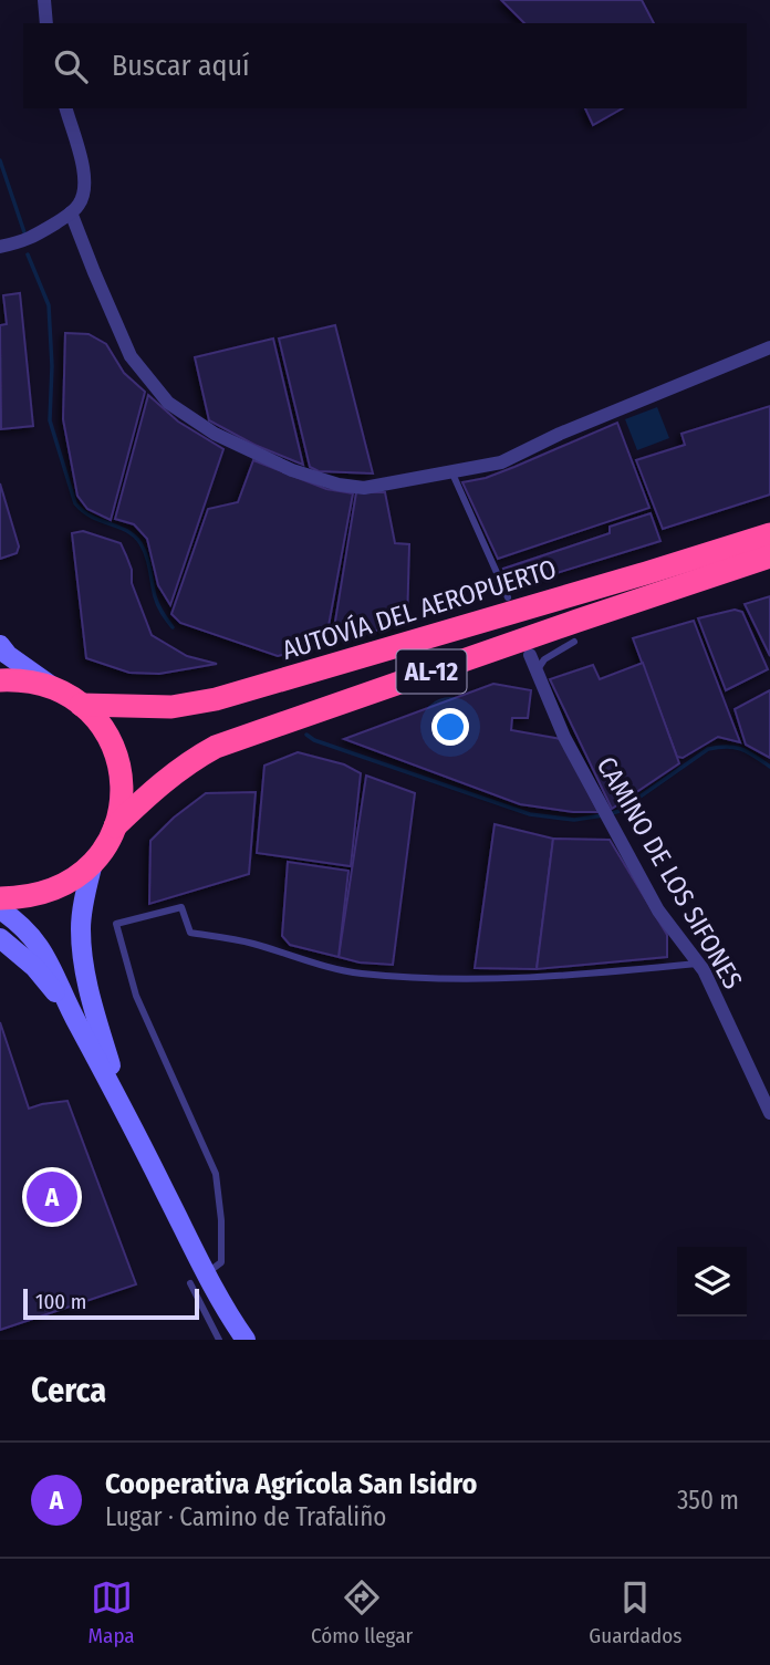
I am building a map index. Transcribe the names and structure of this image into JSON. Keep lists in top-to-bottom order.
{
  "streets": {
    "highway": ["AUTOVÍA DEL AEROPUERTO", "AL-12"],
    "street": ["CAMINO DE LOS SIFONES"]
  },
  "crossings": [
    ["AUTOVÍA DEL AEROPUERTO", "AL-12"]
  ],
  "scale_bar": "100 m",
  "page": {
    "search": "Buscar aquí",
    "pins": "A",
    "scale": "100 m",
    "heading": "Cerca",
    "list": [
      {
        "mark": "A",
        "name": "Cooperativa Agrícola San Isidro",
        "note": "Lugar · Camino de Trafaliño",
        "value": "350 m"
      }
    ],
    "nav": ["Mapa", "Cómo llegar", "Guardados"]
  }
}
